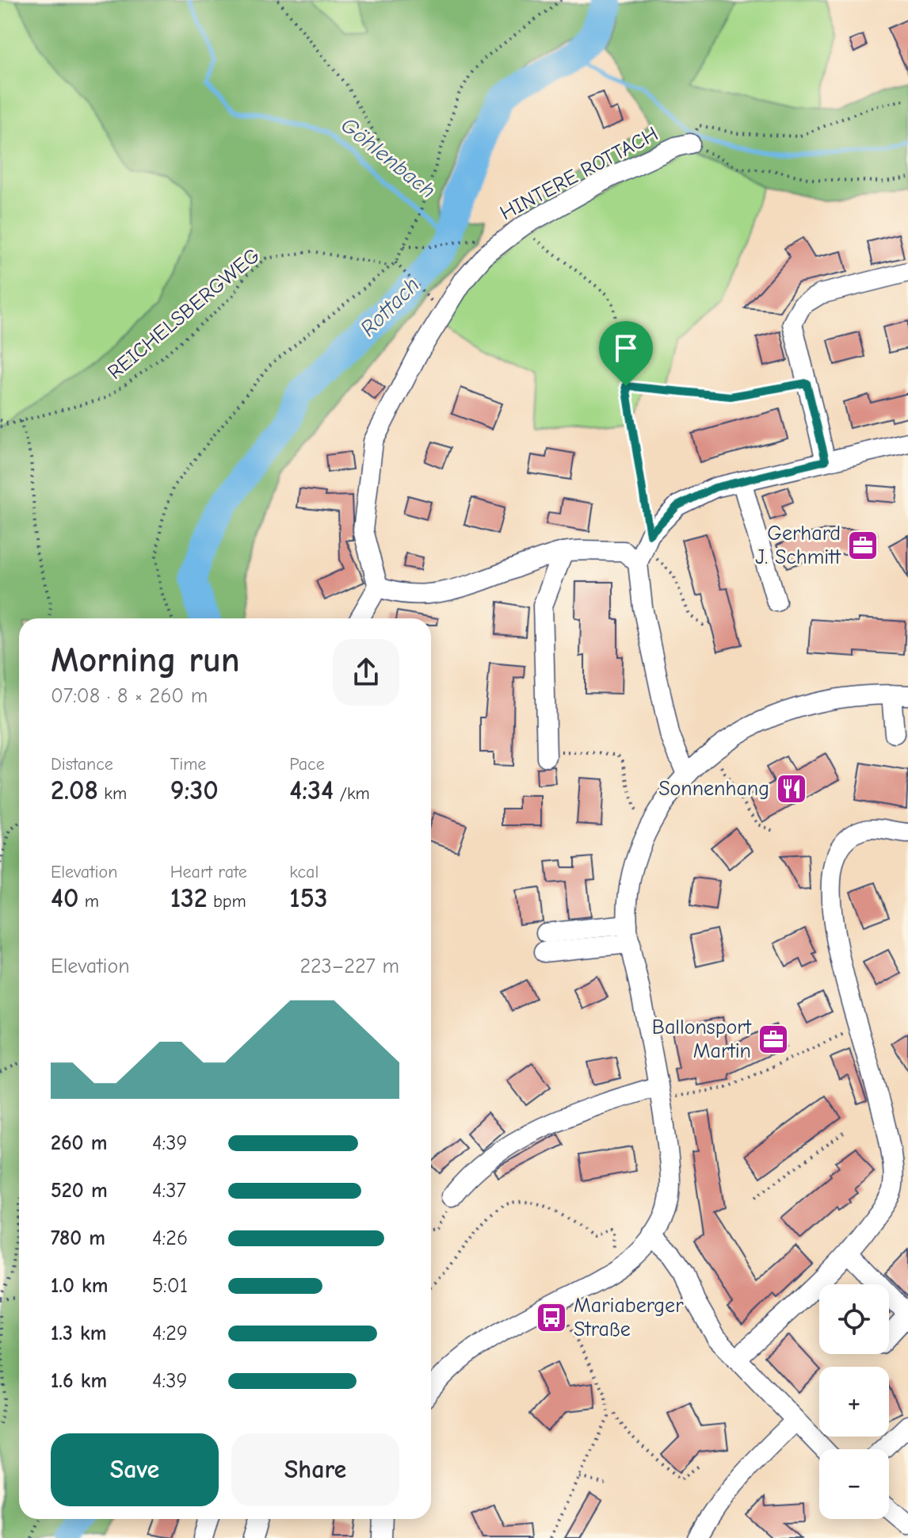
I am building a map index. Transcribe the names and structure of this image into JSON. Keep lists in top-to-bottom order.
{
  "streets": {
    "street": ["HINTERE ROTTACH"],
    "path": ["REICHELSBERGWEG"]
  },
  "water": ["Göhlenbach", "Rottach"],
  "places": {
    "office": ["Gerhard J. Schmitt", "Ballonsport Martin"],
    "restaurant": ["Sonnenhang"],
    "bus stop": ["Mariaberger Straße"]
  },
  "page": {
    "heading": ["Morning run", "07:08 · 8 × 260 m"],
    "stats": [
      ["Distance", "2.08 km"],
      ["Time", "9:30"],
      ["Pace", "4:34 /km"],
      ["Elevation", "40 m"],
      ["Heart rate", "132 bpm"],
      ["kcal", "153"]
    ],
    "chart": ["Elevation", "223–227 m"],
    "list": [
      {
        "name": "260 m",
        "note": "4:39"
      },
      {
        "name": "520 m",
        "note": "4:37"
      },
      {
        "name": "780 m",
        "note": "4:26"
      },
      {
        "name": "1.0 km",
        "note": "5:01"
      },
      {
        "name": "1.3 km",
        "note": "4:29"
      },
      {
        "name": "1.6 km",
        "note": "4:39"
      }
    ],
    "map_buttons": ["+", "−"],
    "buttons": ["Save", "Share"]
  }
}
